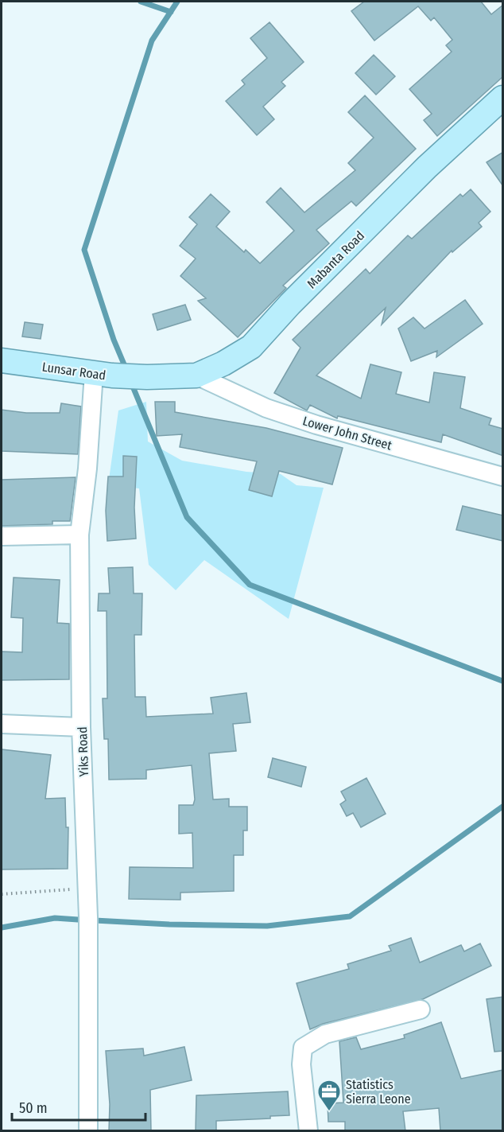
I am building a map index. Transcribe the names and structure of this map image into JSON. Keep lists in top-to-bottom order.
{
  "streets": {
    "main road": ["Mabanta Road", "Lunsar Road"],
    "street": ["Lower John Street", "Yiks Road"]
  },
  "crossings": [
    ["Mabanta Road", "Lunsar Road"],
    ["Mabanta Road", "Lower John Street"],
    ["Lunsar Road", "Yiks Road"]
  ],
  "places": {
    "office": ["Statistics Sierra Leone"]
  },
  "scale_bar": "50 m"
}
